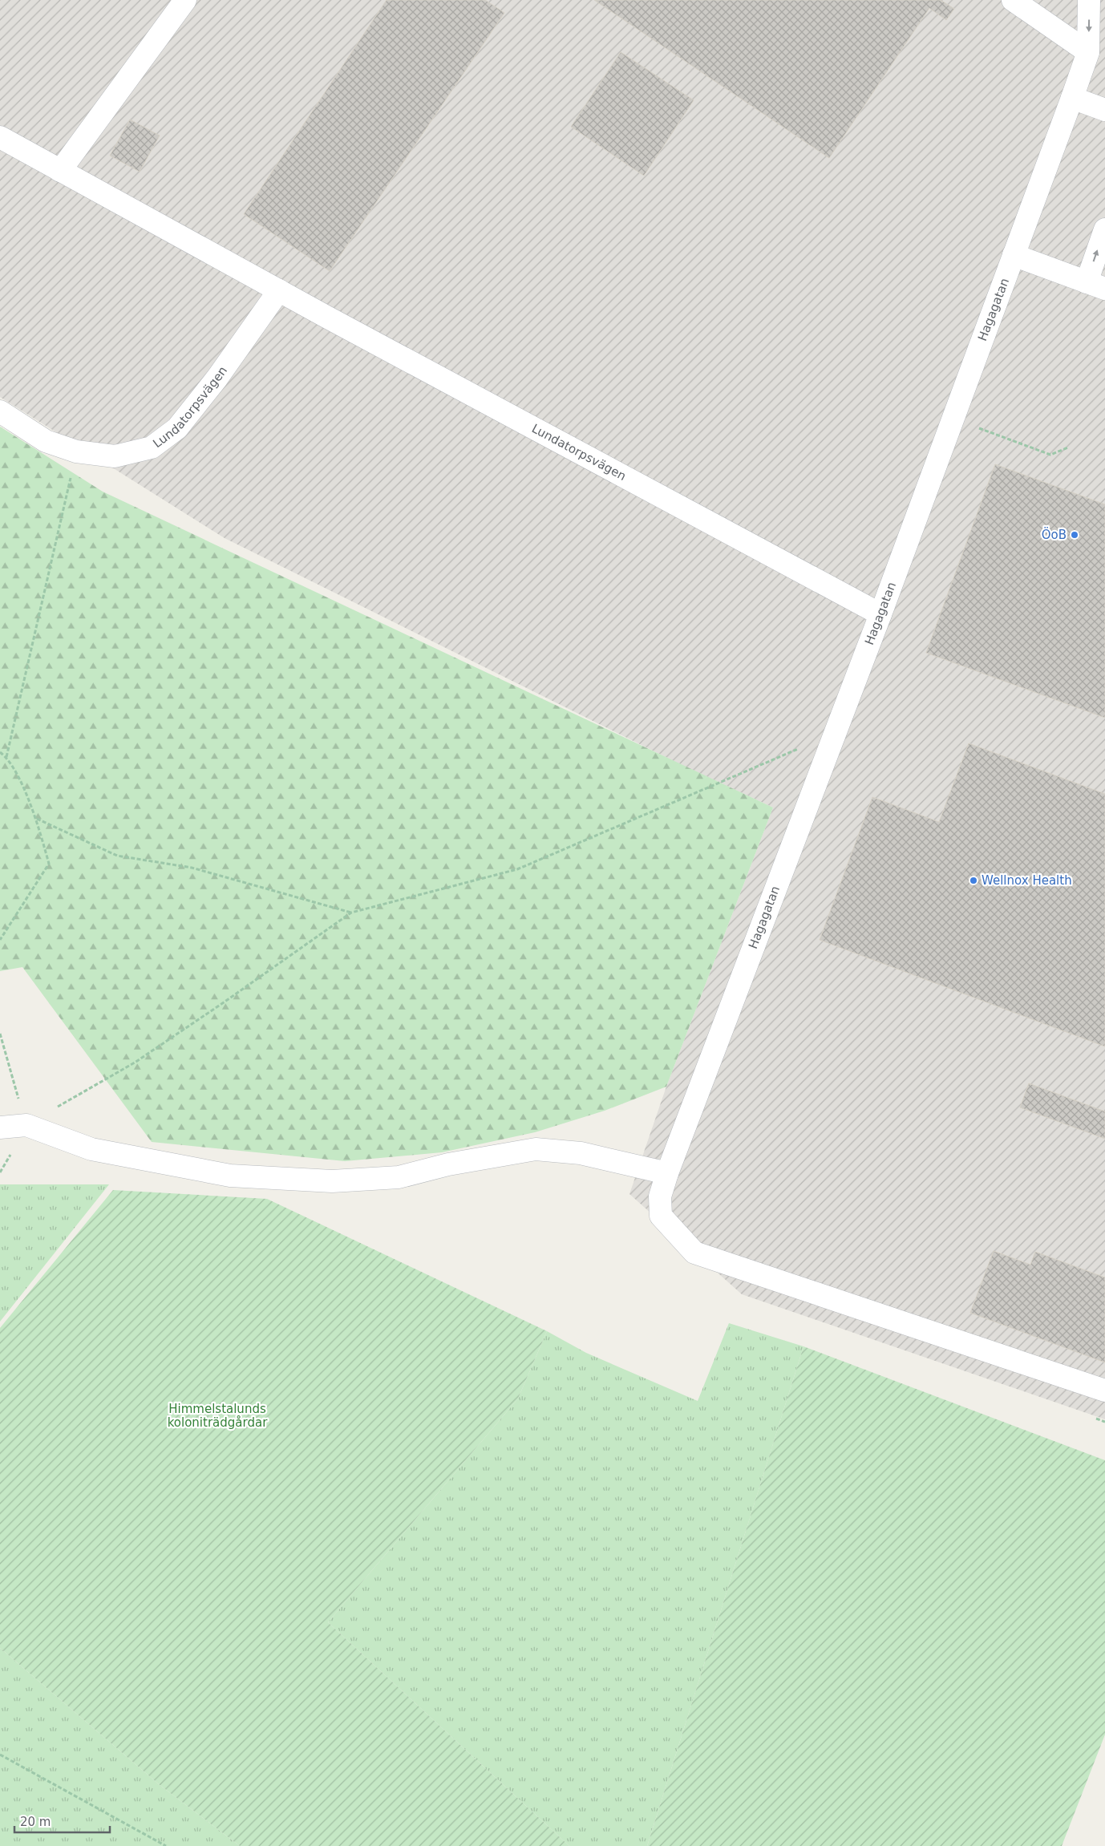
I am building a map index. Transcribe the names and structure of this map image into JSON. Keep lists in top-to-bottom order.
{
  "streets": {
    "street": ["Hagagatan", "Lundatorpsvägen"]
  },
  "crossings": [
    ["Hagagatan", "Lundatorpsvägen"]
  ],
  "parks": ["Himmelstalunds koloniträdgårdar"],
  "places": ["ÖoB", "Wellnox Health"],
  "scale_bar": "20 m"
}
